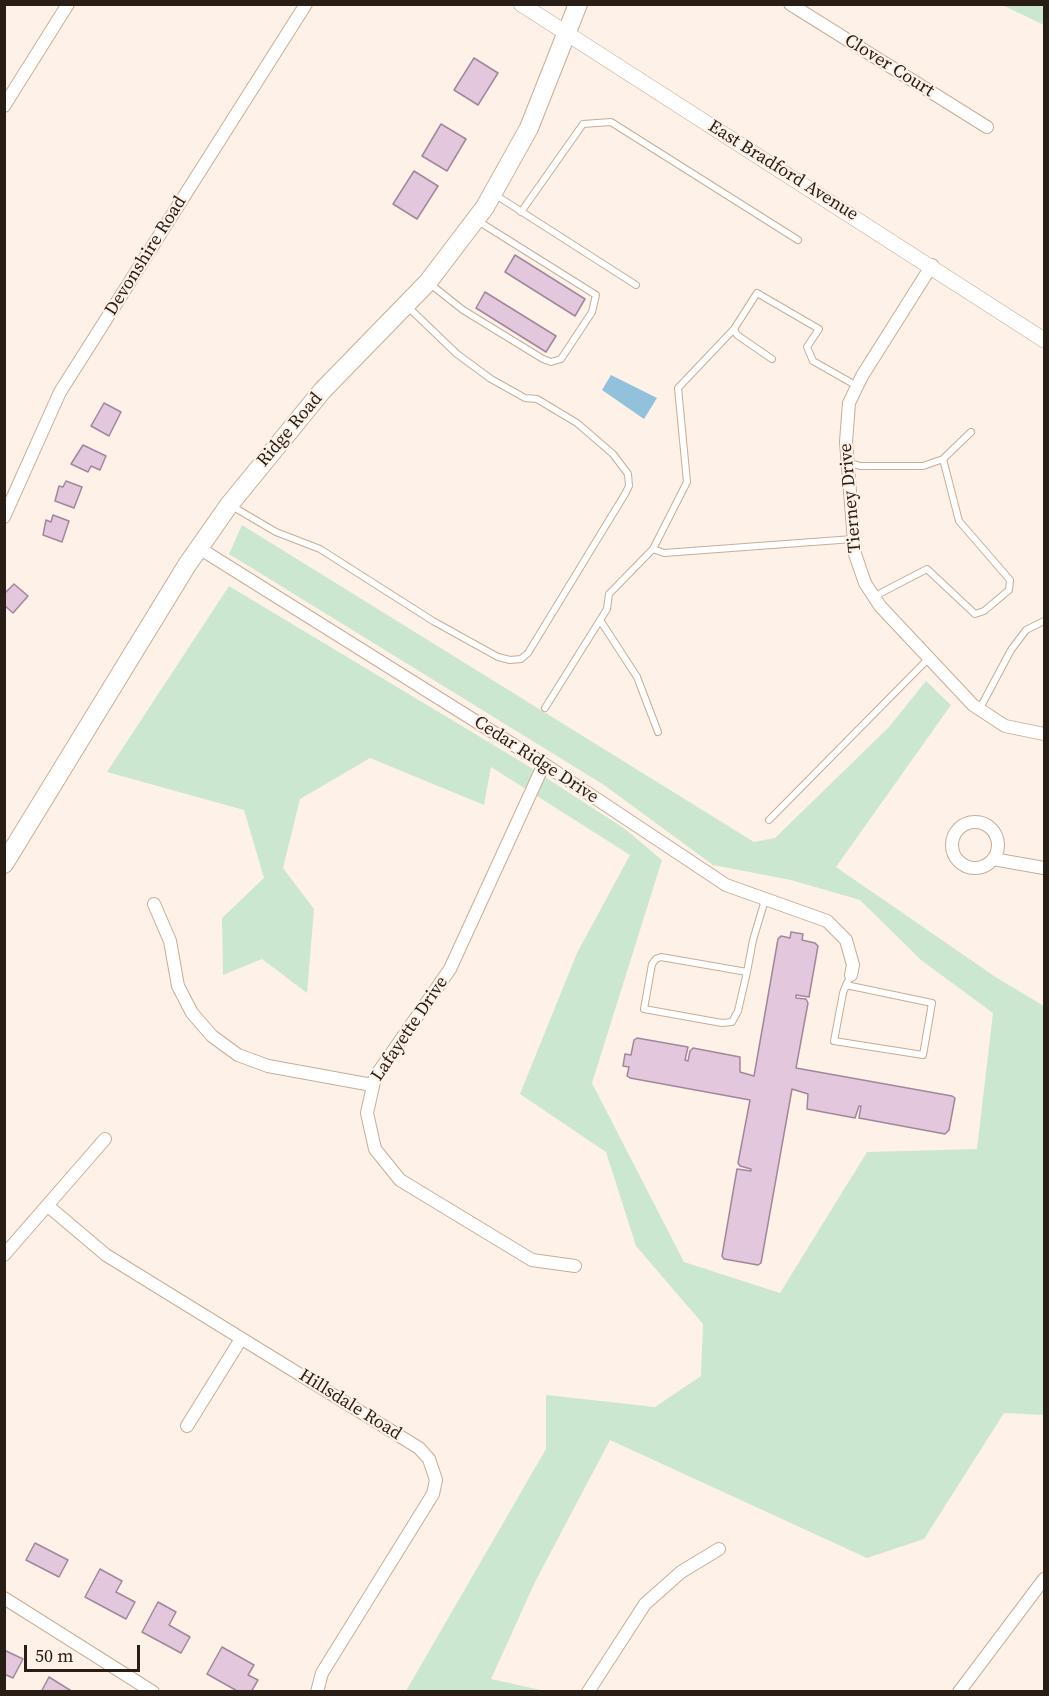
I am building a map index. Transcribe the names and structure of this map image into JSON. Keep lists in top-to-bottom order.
{
  "streets": {
    "main road": ["Ridge Road"],
    "street": [
      "Clover Court",
      "East Bradford Avenue",
      "Devonshire Road",
      "Tierney Drive",
      "Cedar Ridge Drive",
      "Lafayette Drive",
      "Hillsdale Road"
    ]
  },
  "crossings": [
    ["East Bradford Avenue", "Ridge Road"],
    ["East Bradford Avenue", "Tierney Drive"],
    ["Ridge Road", "Cedar Ridge Drive"],
    ["Cedar Ridge Drive", "Lafayette Drive"]
  ],
  "scale_bar": "50 m"
}
